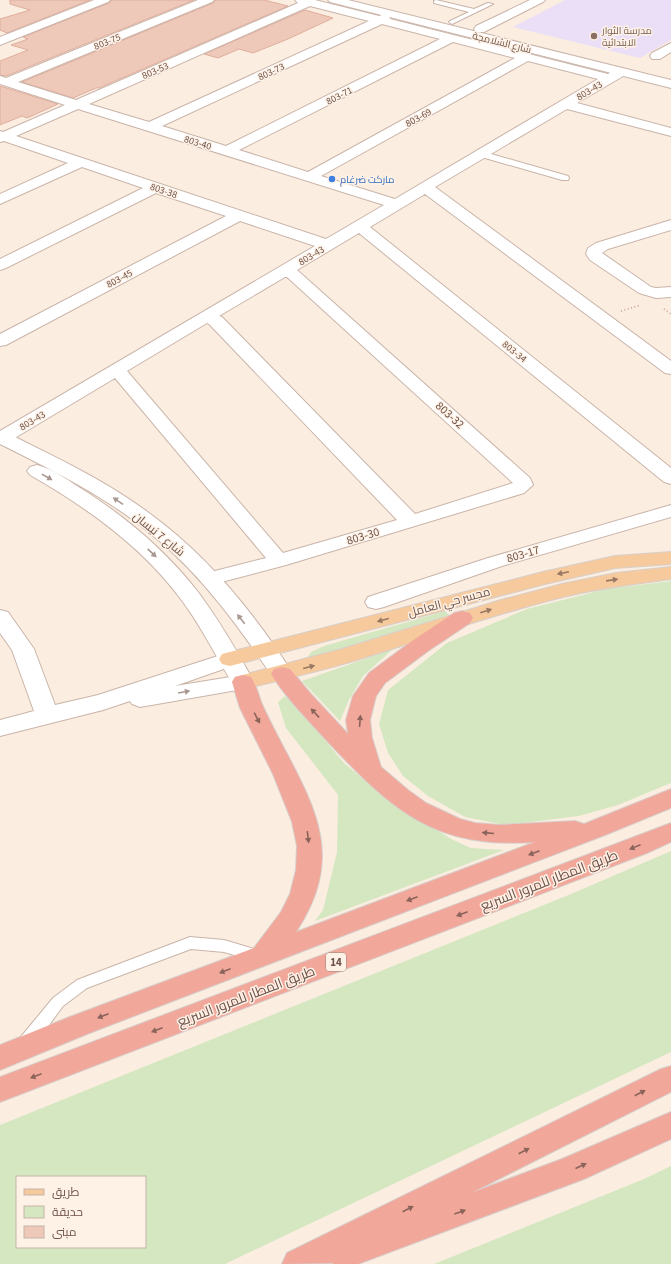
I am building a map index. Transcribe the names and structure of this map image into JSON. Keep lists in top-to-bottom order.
{
  "streets": {
    "highway": ["طريق المطار للمرور السريع", "14"],
    "main road": ["مجسر حي العامل"],
    "street": [
      "803-75",
      "شارع الشلامجة",
      "803-53",
      "803-73",
      "803-43",
      "803-71",
      "803-69",
      "803-40",
      "803-38",
      "803-45",
      "803-34",
      "803-32",
      "شارع 7 نيسان",
      "803-30",
      "803-17"
    ]
  },
  "crossings": [
    ["803-75", "803-40"],
    ["شارع الشلامجة", "803-73"],
    ["شارع الشلامجة", "803-43"],
    ["803-53", "803-40"],
    ["803-53", "803-38"],
    ["803-73", "803-40"],
    ["803-43", "803-40"],
    ["803-43", "803-38"],
    ["803-43", "803-34"],
    ["803-43", "803-32"],
    ["803-43", "شارع 7 نيسان"],
    ["803-71", "803-40"],
    ["803-69", "803-40"],
    ["803-38", "803-45"],
    ["803-32", "803-30"],
    ["شارع 7 نيسان", "803-30"],
    ["شارع 7 نيسان", "مجسر حي العامل"]
  ],
  "places": ["مدرسة الثوار الابتدائية", "ماركت ضرغام"],
  "legend": ["طريق", "حديقة", "مبنى"]
}
